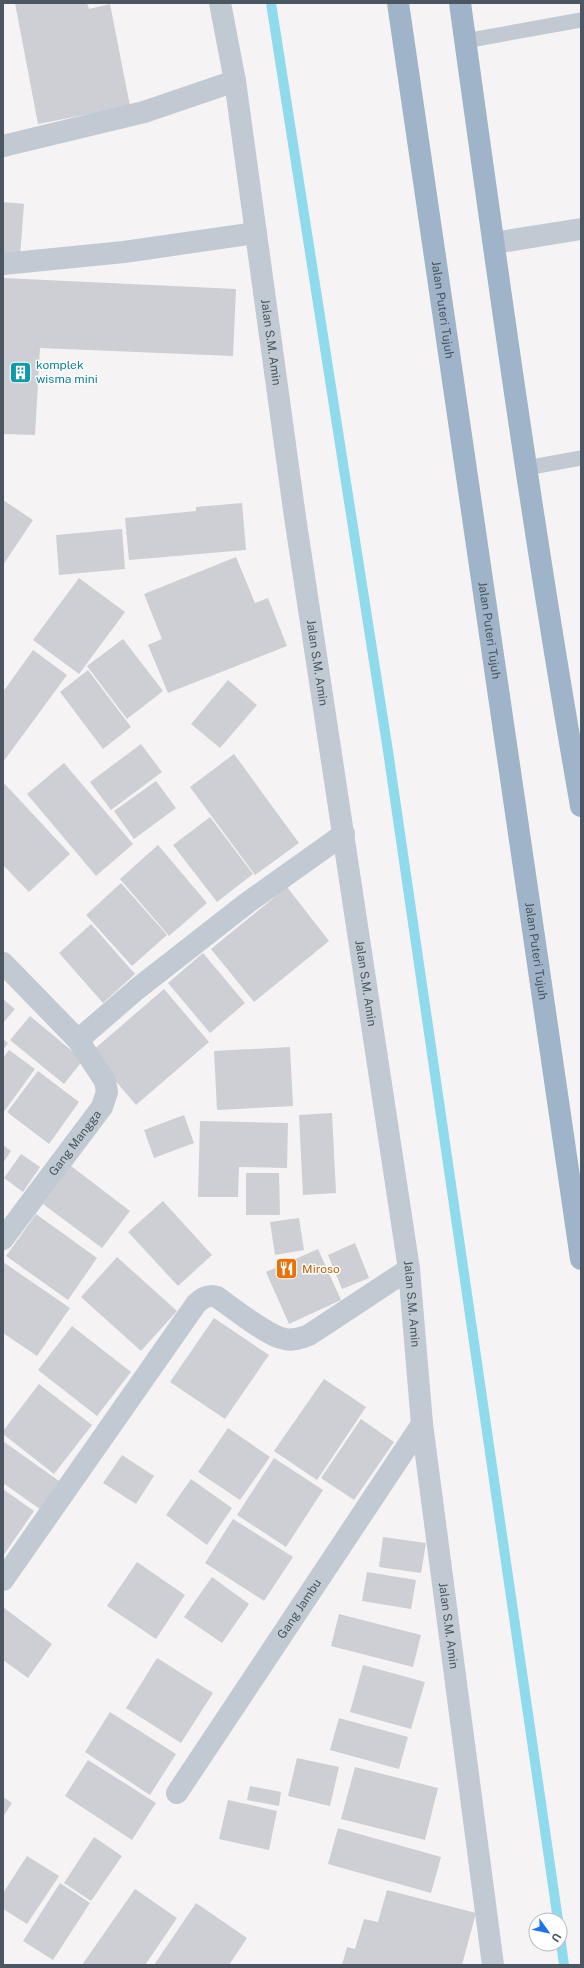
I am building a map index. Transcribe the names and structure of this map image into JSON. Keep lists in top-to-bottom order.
{
  "streets": {
    "highway": ["Jalan Puteri Tujuh"],
    "street": ["Jalan S.M. Amin", "Gang Mangga", "Gang Jambu"]
  },
  "crossings": [
    ["Jalan S.M. Amin", "Gang Jambu"]
  ],
  "places": {
    "building": ["komplek wisma mini"],
    "restaurant": ["Miroso"]
  },
  "north": "bottom right"
}
